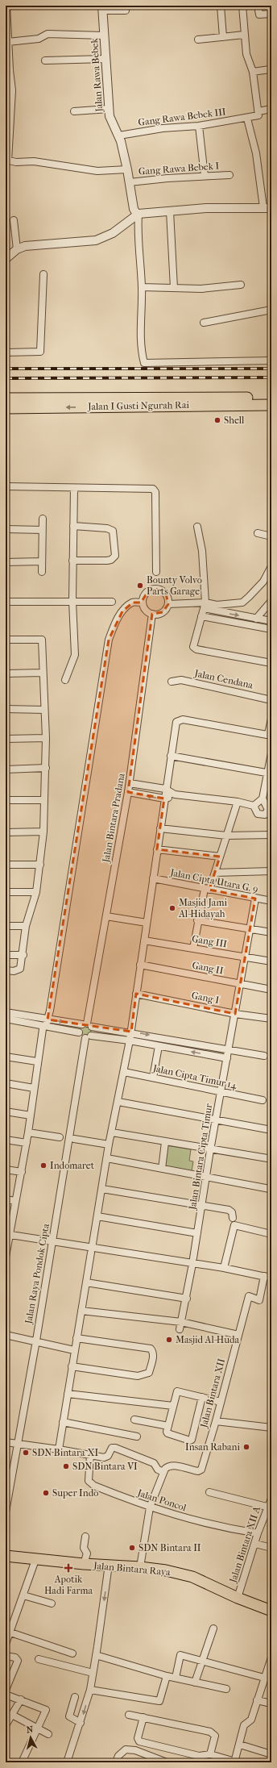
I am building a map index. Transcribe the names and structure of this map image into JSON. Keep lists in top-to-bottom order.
{
  "streets": {
    "main road": ["Jalan I Gusti Ngurah Rai", "Jalan Bintara Raya"],
    "street": [
      "Jalan Rawa Bebek",
      "Gang Rawa Bebek III",
      "Gang Rawa Bebek I",
      "Jalan Cendana",
      "Jalan Bintara Pradana",
      "Jalan Cipta Utara G. 9",
      "Gang III",
      "Gang II",
      "Gang I",
      "Jalan Cipta Timur 14",
      "Jalan Bintara Cipta Timur",
      "Jalan Raya Pondok Cipta",
      "Jalan Bintara XII",
      "Jalan Poncol",
      "Jalan Bintara XII A"
    ]
  },
  "crossings": [
    ["Jalan Rawa Bebek", "Gang Rawa Bebek III"],
    ["Jalan Rawa Bebek", "Gang Rawa Bebek I"],
    ["Jalan Bintara Pradana", "Jalan Raya Pondok Cipta"],
    ["Jalan Cipta Utara G. 9", "Jalan Bintara Cipta Timur"],
    ["Gang III", "Jalan Bintara Cipta Timur"],
    ["Gang II", "Jalan Bintara Cipta Timur"],
    ["Gang I", "Jalan Bintara Cipta Timur"],
    ["Jalan Cipta Timur 14", "Jalan Bintara Cipta Timur"],
    ["Jalan Poncol", "Jalan Bintara XII A"],
    ["Jalan Bintara XII A", "Jalan Bintara Raya"]
  ],
  "places": {
    "other": [
      "Shell",
      "Bounty Volvo Parts Garage",
      "Masjid Jami Al-Hidayah",
      "Indomaret",
      "Masjid Al-Huda",
      "Insan Rabani",
      "SDN Bintara XI",
      "SDN Bintara VI",
      "Super Indo",
      "SDN Bintara II"
    ],
    "health": ["Apotik Hadi Farma"]
  },
  "north": "top"
}
